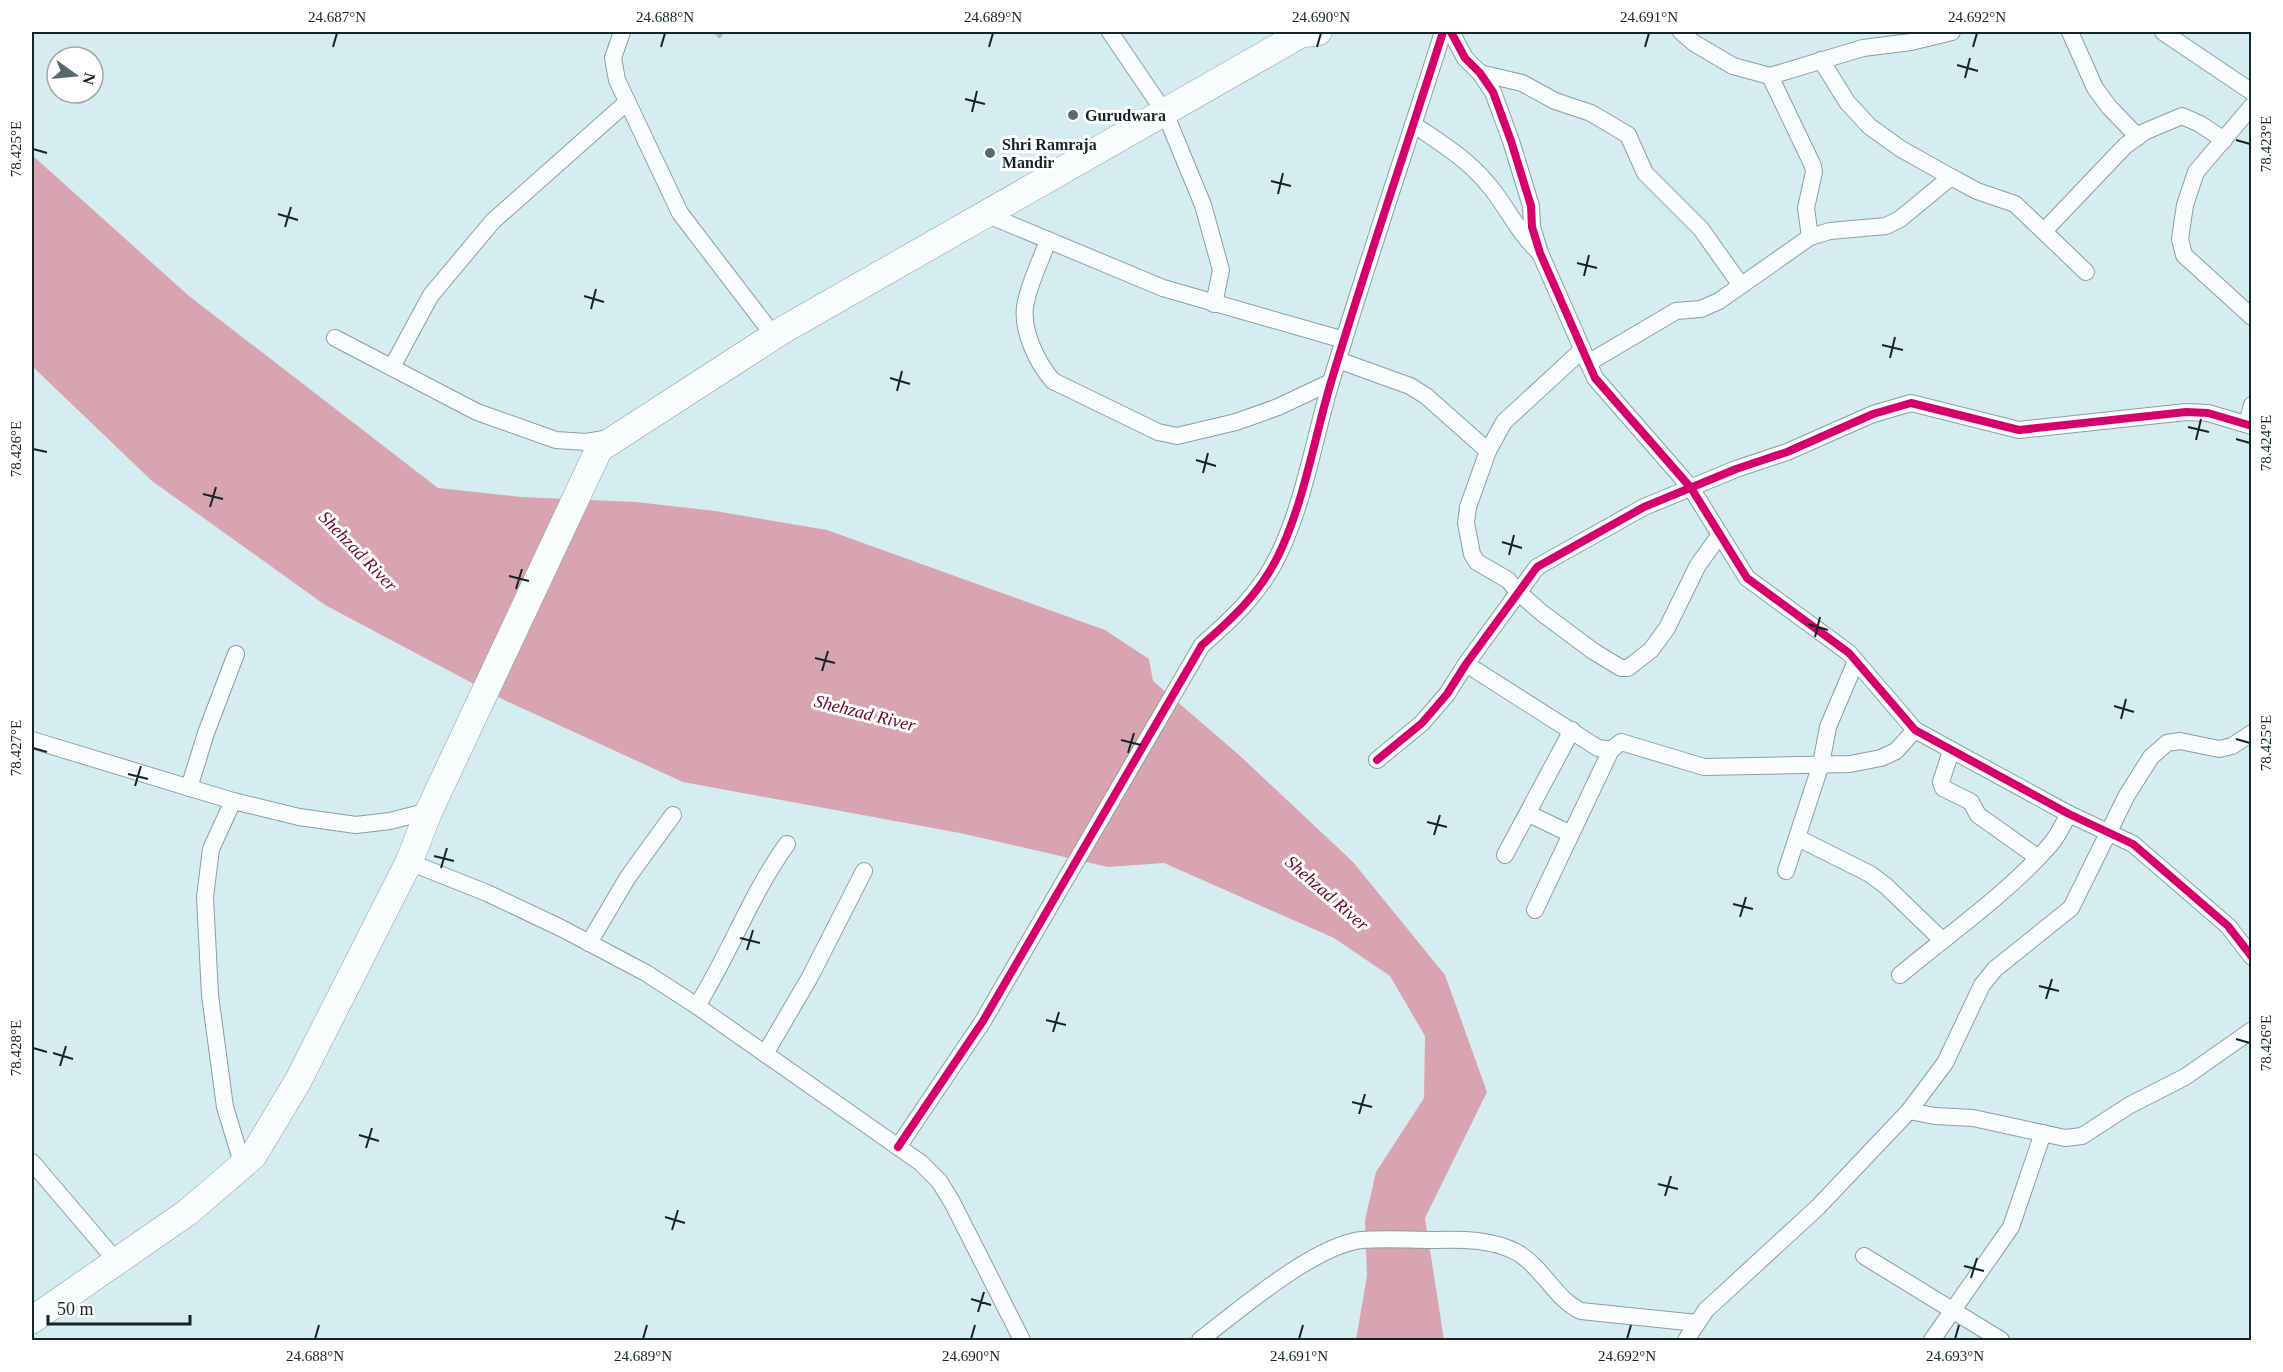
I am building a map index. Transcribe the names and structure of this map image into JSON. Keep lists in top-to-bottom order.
{
  "water": ["Shehzad River"],
  "places": ["Gurudwara", "Shri Ramraja Mandir"],
  "scale_bar": "50 m",
  "north": "right",
  "coordinates": [
    "24.687°N",
    "24.688°N",
    "24.689°N",
    "24.690°N",
    "24.691°N",
    "24.692°N",
    "78.423°E",
    "78.425°E",
    "78.424°E",
    "78.426°E",
    "78.427°E",
    "78.428°E",
    "24.693°N"
  ]
}
